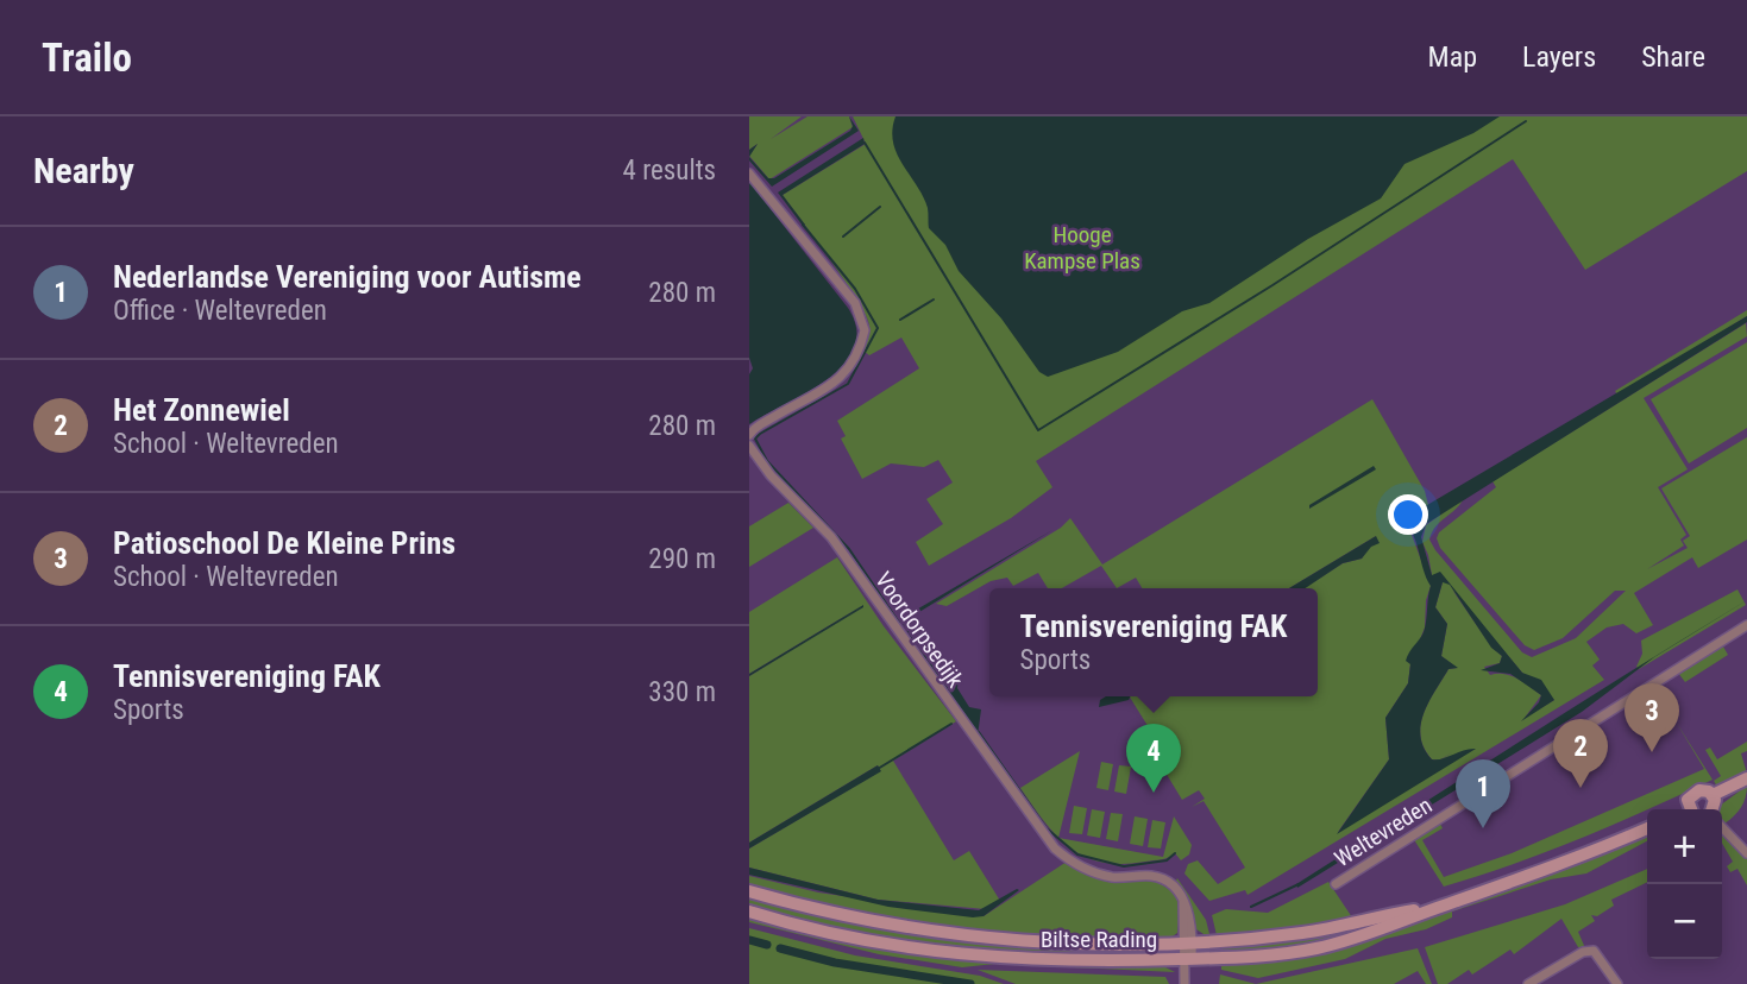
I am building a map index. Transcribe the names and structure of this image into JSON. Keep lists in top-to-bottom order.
{
  "streets": {
    "main road": ["Biltse Rading"],
    "street": ["Voordorpsedijk", "Weltevreden"]
  },
  "crossings": [
    ["Voordorpsedijk", "Biltse Rading"]
  ],
  "parks": ["Hooge Kampse Plas"],
  "page": {
    "header": "Trailo",
    "nav": ["Map", "Layers", "Share"],
    "heading": ["Nearby", "4 results"],
    "list": [
      {
        "mark": "1",
        "name": "Nederlandse Vereniging voor Autisme",
        "note": "Office · Weltevreden",
        "value": "280 m"
      },
      {
        "mark": "2",
        "name": "Het Zonnewiel",
        "note": "School · Weltevreden",
        "value": "280 m"
      },
      {
        "mark": "3",
        "name": "Patioschool De Kleine Prins",
        "note": "School · Weltevreden",
        "value": "290 m"
      },
      {
        "mark": "4",
        "name": "Tennisvereniging FAK",
        "note": "Sports",
        "value": "330 m"
      }
    ],
    "popup": ["Tennisvereniging FAK", "Sports"],
    "pins": [
      "3",
      "2",
      "4",
      "1"
    ],
    "map_buttons": ["+", "−"]
  }
}
